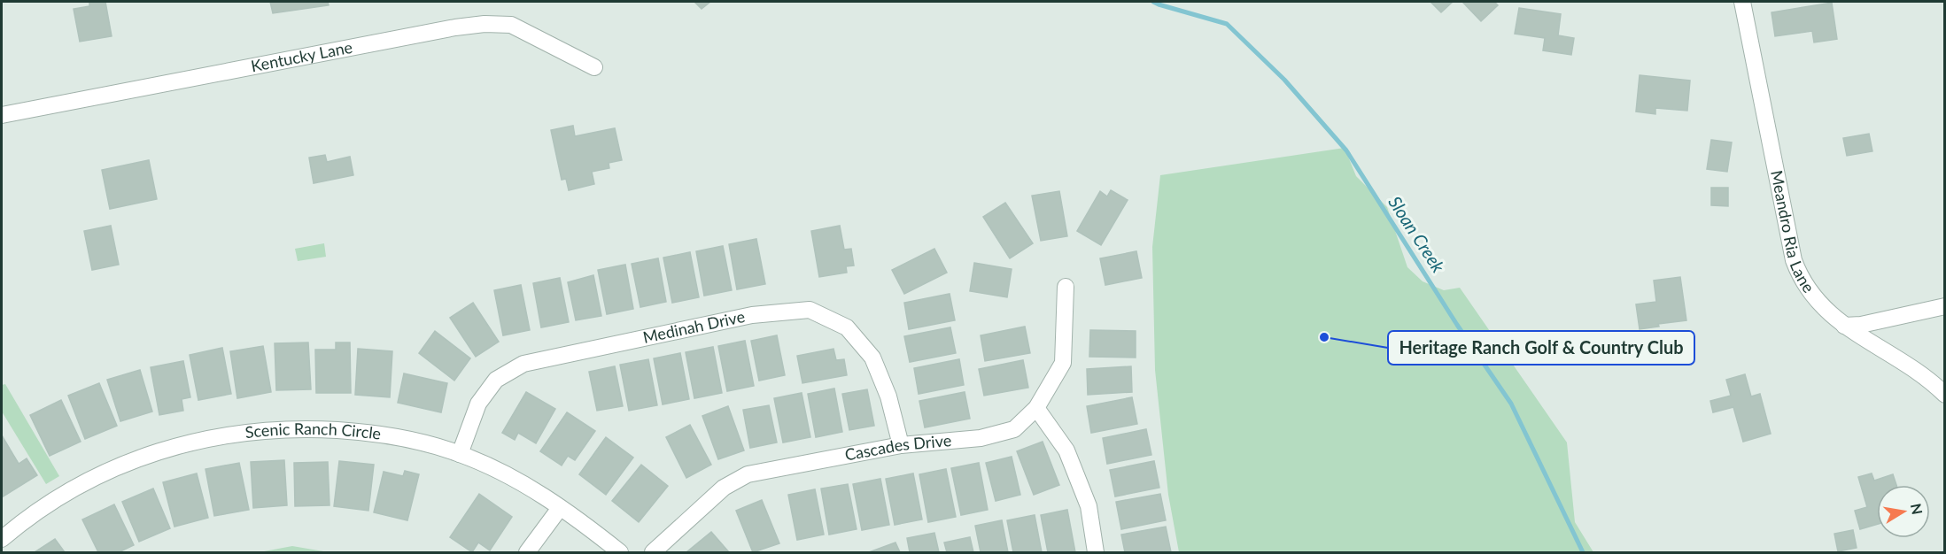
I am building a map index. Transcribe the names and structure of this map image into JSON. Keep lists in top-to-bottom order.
{
  "streets": {
    "street": [
      "Kentucky Lane",
      "Meandro Ria Lane",
      "Medinah Drive",
      "Scenic Ranch Circle",
      "Cascades Drive"
    ]
  },
  "crossings": [
    ["Medinah Drive", "Scenic Ranch Circle"],
    ["Medinah Drive", "Cascades Drive"]
  ],
  "water": ["Sloan Creek"],
  "places": ["Heritage Ranch Golf & Country Club"],
  "north": "right"
}
